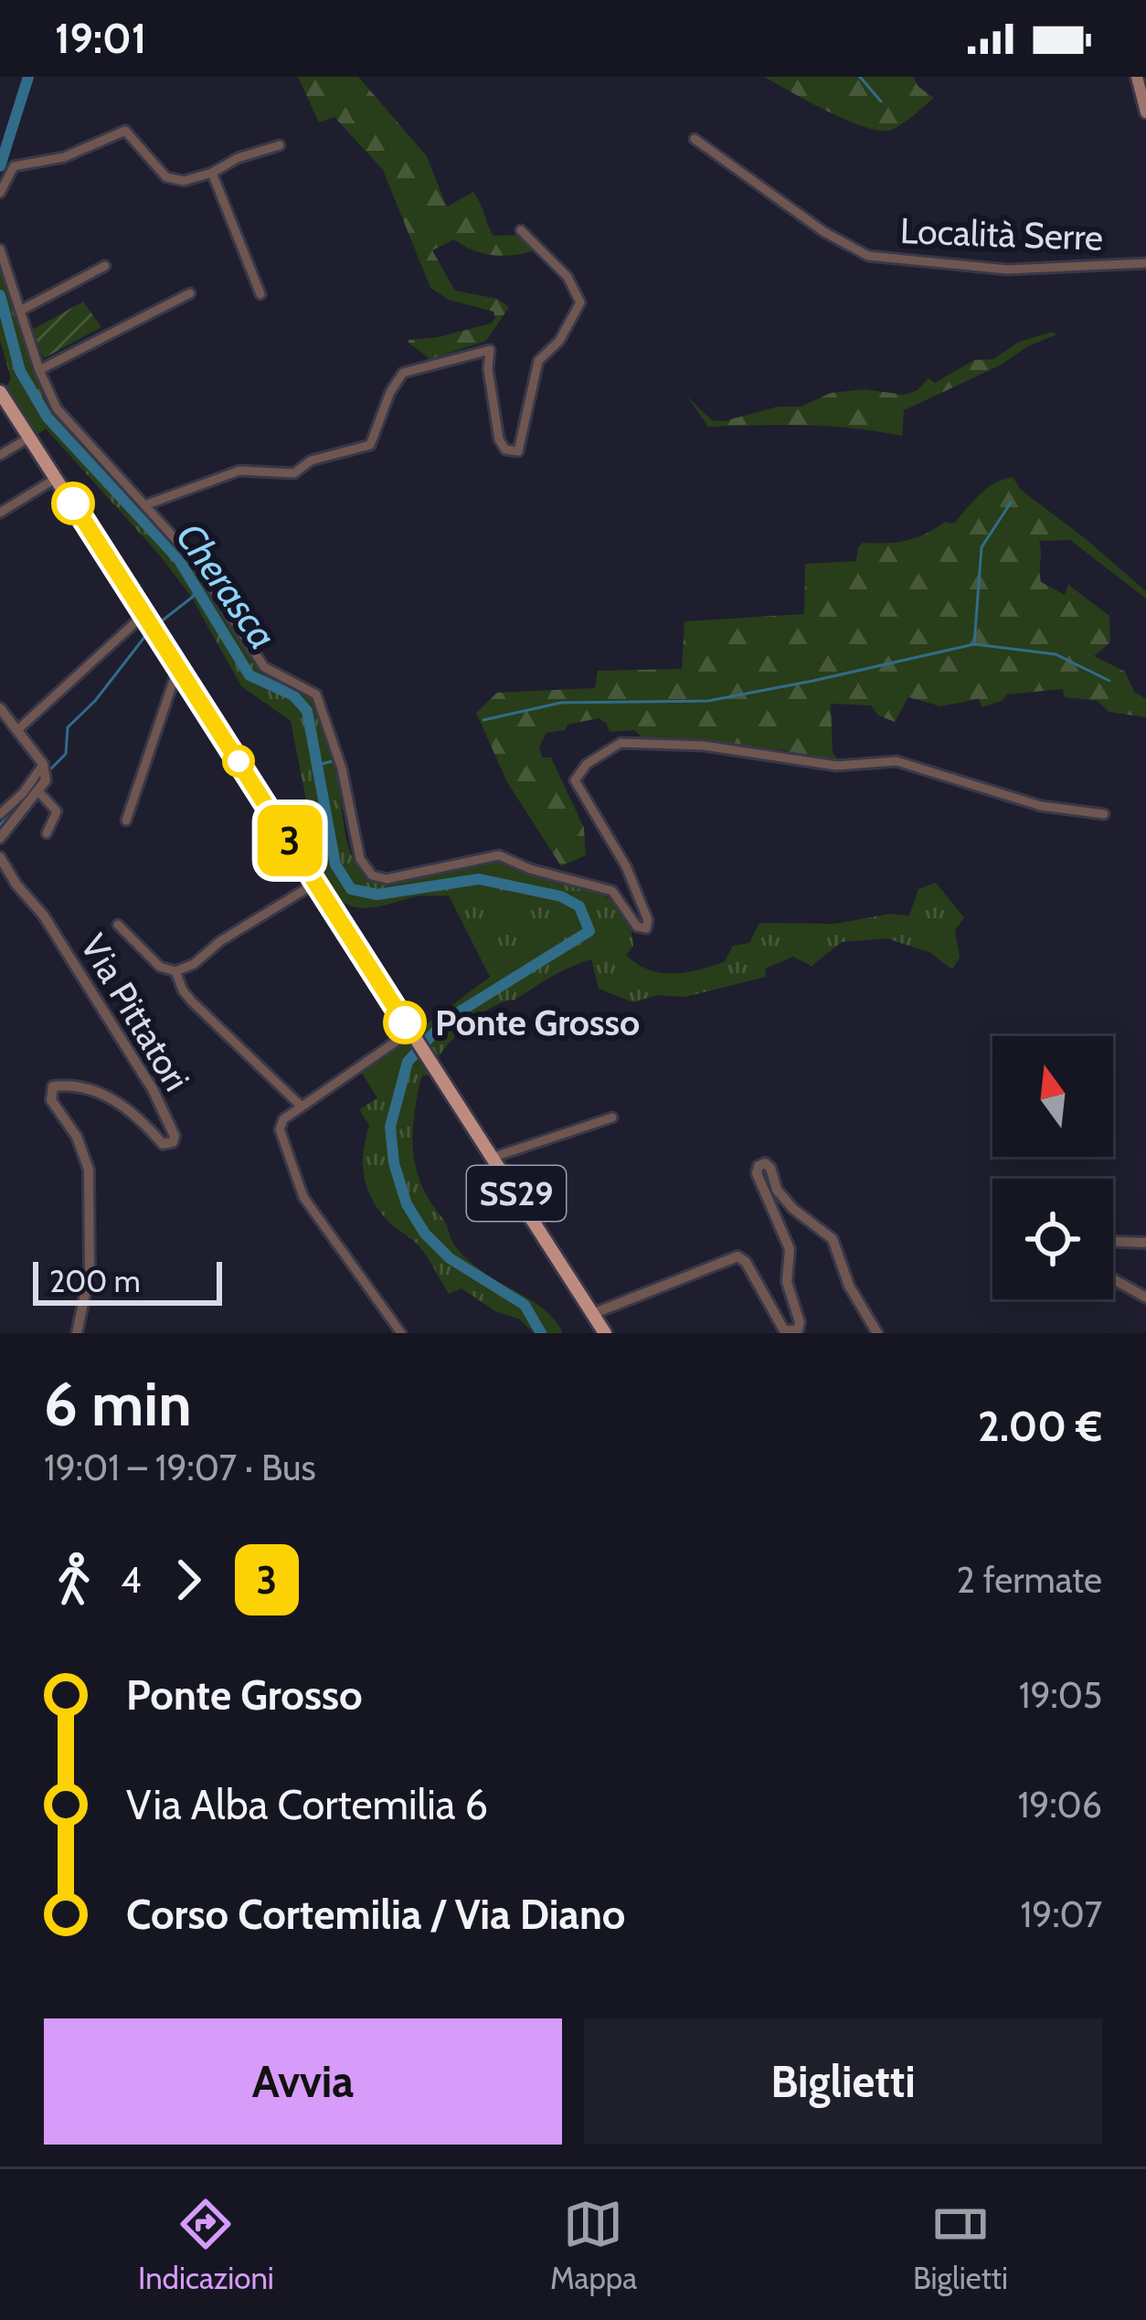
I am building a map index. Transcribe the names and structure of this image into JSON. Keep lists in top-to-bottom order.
{
  "streets": {
    "main road": ["SS29"],
    "street": ["Località Serre", "Via Pittatori"]
  },
  "water": ["Cherasca"],
  "places": ["Ponte Grosso"],
  "lines": ["bus line 3"],
  "scale_bar": "200 m",
  "north": "top",
  "page": {
    "status": "19:01",
    "on_map": "3",
    "scale": "200 m",
    "heading": ["6 min", "19:01 – 19:07 · Bus", "2.00 €"],
    "legs": ["4", "3", "2 fermate"],
    "list": [
      {
        "name": "Ponte Grosso",
        "value": "19:05"
      },
      {
        "name": "Via Alba Cortemilia 6",
        "value": "19:06"
      },
      {
        "name": "Corso Cortemilia / Via Diano",
        "value": "19:07"
      }
    ],
    "buttons": ["Avvia", "Biglietti"],
    "tabs": ["Indicazioni", "Mappa", "Biglietti"]
  }
}
